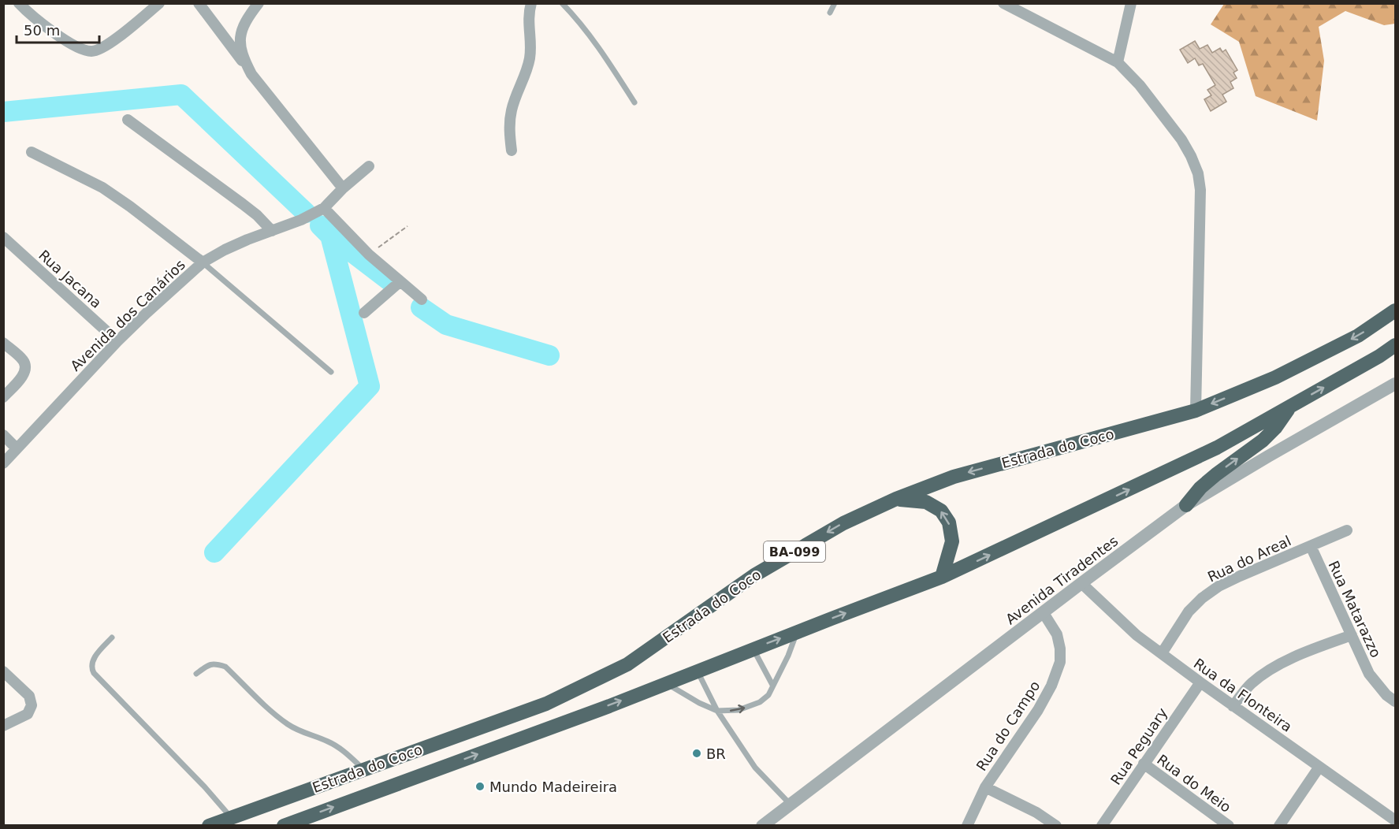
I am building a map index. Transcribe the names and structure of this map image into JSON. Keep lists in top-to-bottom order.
{
  "streets": {
    "highway": ["Estrada do Coco", "BA-099"],
    "street": [
      "Rua Jacana",
      "Avenida dos Canários",
      "Rua do Areal",
      "Avenida Tiradentes",
      "Rua Matarazzo",
      "Rua da Flonteira",
      "Rua do Campo",
      "Rua Peguary",
      "Rua do Meio"
    ]
  },
  "crossings": [
    ["Rua Jacana", "Avenida dos Canários"],
    ["Rua do Areal", "Rua Matarazzo"],
    ["Rua do Areal", "Rua da Flonteira"],
    ["Avenida Tiradentes", "Rua da Flonteira"],
    ["Avenida Tiradentes", "Rua do Campo"],
    ["Rua da Flonteira", "Rua Peguary"],
    ["Rua Peguary", "Rua do Meio"]
  ],
  "places": ["BR", "Mundo Madeireira"],
  "scale_bar": "50 m"
}
